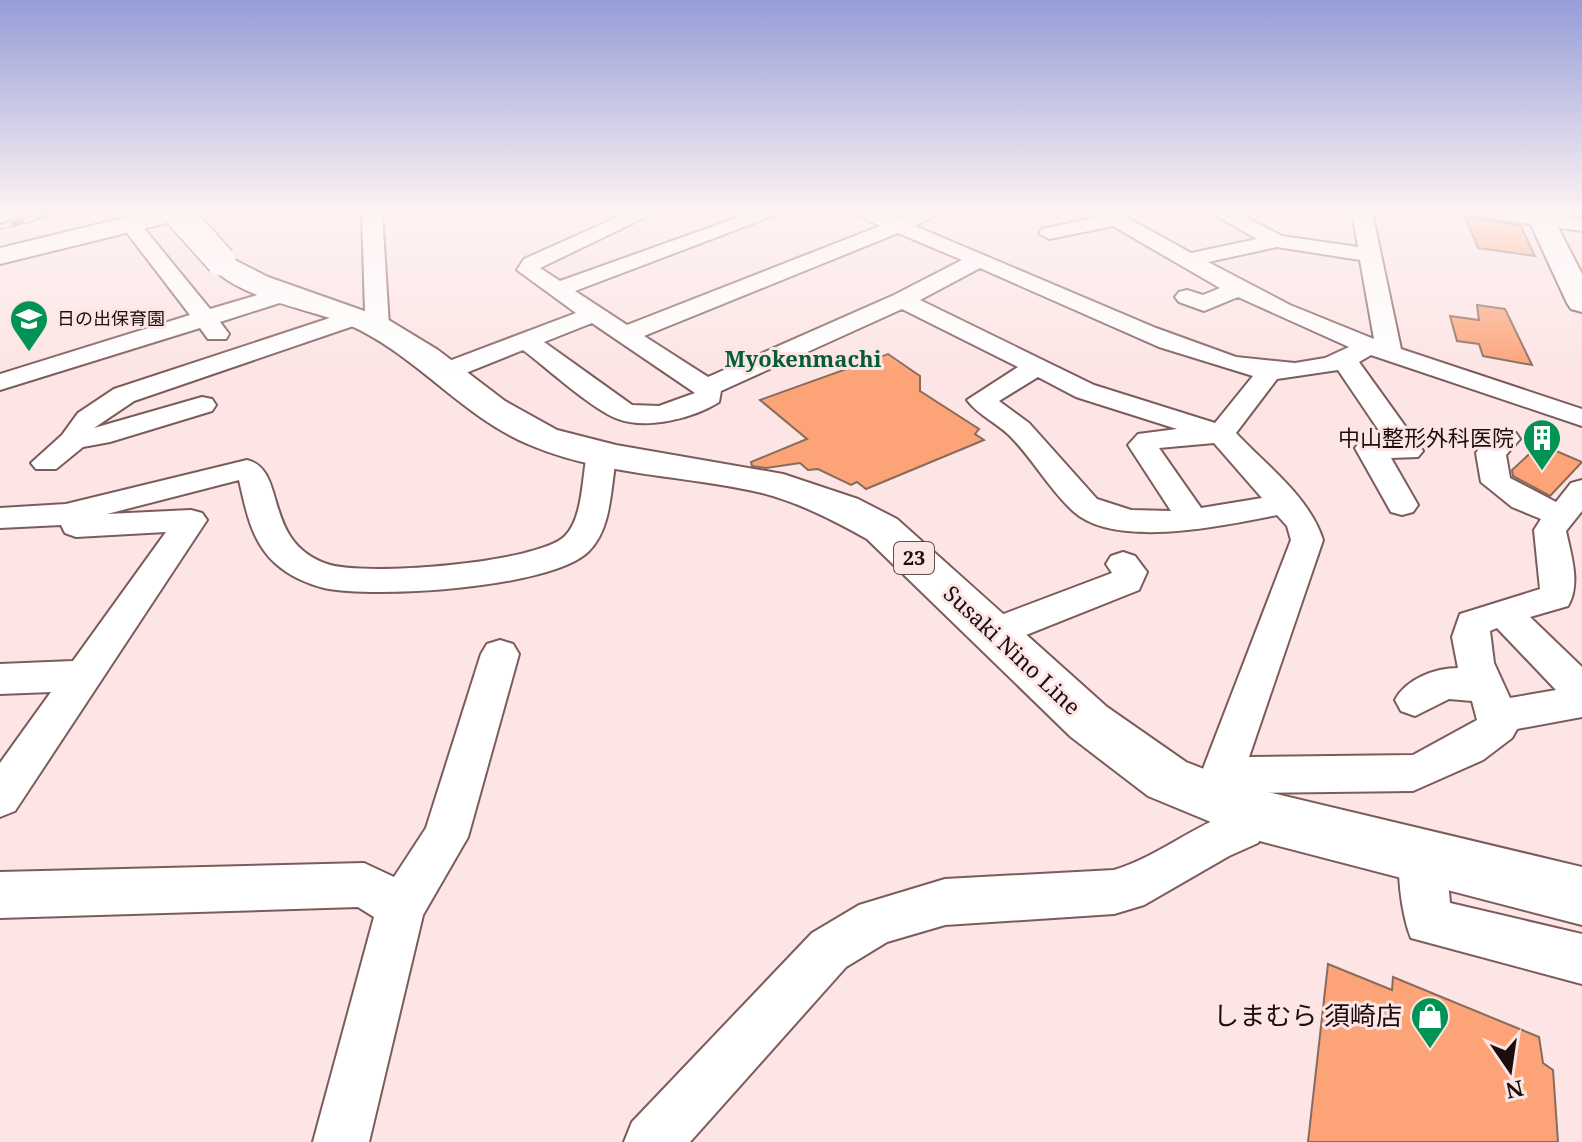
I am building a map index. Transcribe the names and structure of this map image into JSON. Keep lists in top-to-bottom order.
{
  "streets": {
    "main road": ["23", "Susaki Nino Line"]
  },
  "districts": ["Myokenmachi"],
  "places": {
    "school or university": ["日の出保育園"],
    "building": ["中山整形外科医院"],
    "shop": ["しまむら 須崎店"]
  },
  "north": "bottom"
}
